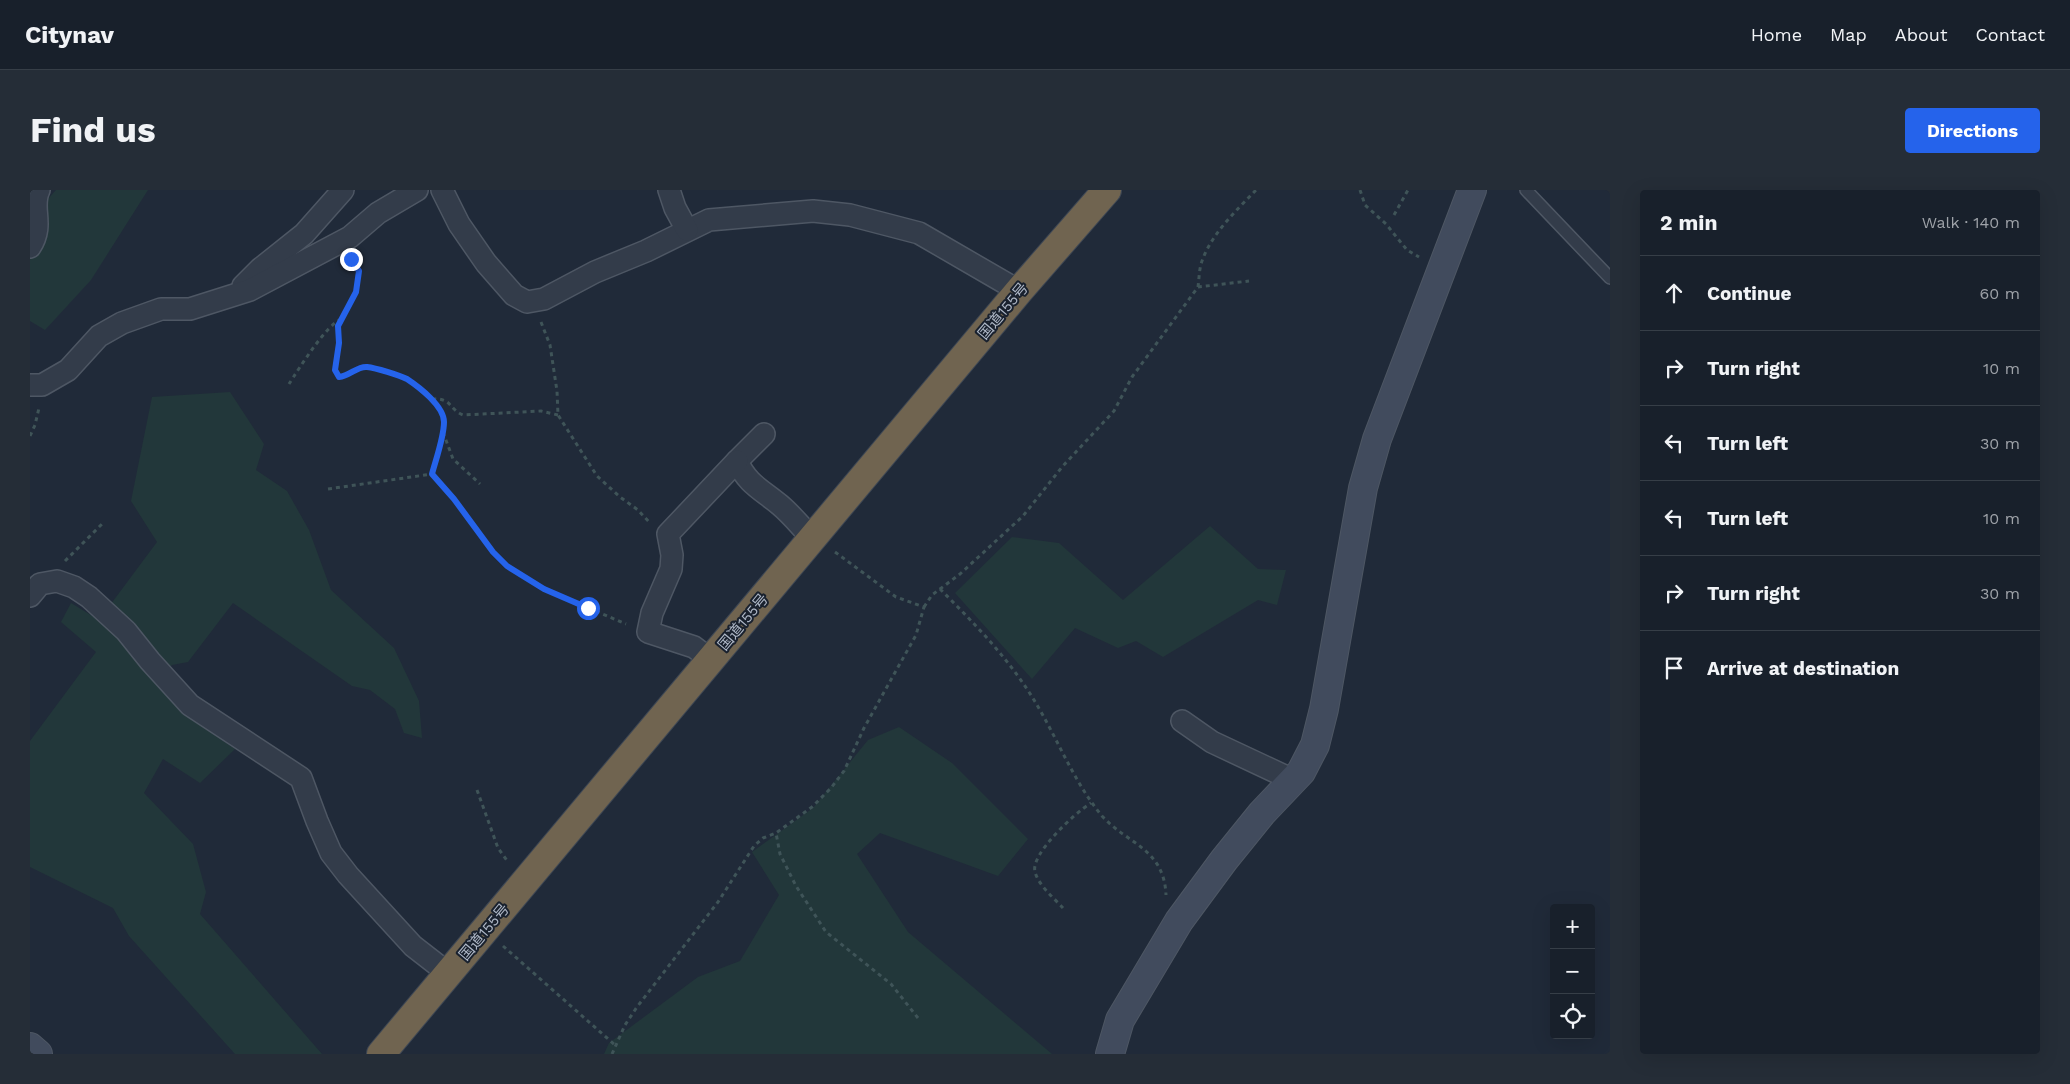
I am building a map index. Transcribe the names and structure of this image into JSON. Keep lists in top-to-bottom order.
{
  "streets": {
    "highway": ["国道155号"]
  },
  "page": {
    "header": "Citynav",
    "nav": [
      "Home",
      "Map",
      "About",
      "Contact"
    ],
    "buttons": "Directions",
    "title": "Find us",
    "heading": ["2 min", "Walk · 140 m"],
    "list": [
      ["Continue", "60 m"],
      ["Turn right", "10 m"],
      ["Turn left", "30 m"],
      ["Turn left", "10 m"],
      ["Turn right", "30 m"],
      "Arrive at destination"
    ],
    "map_buttons": ["+", "−"]
  }
}
